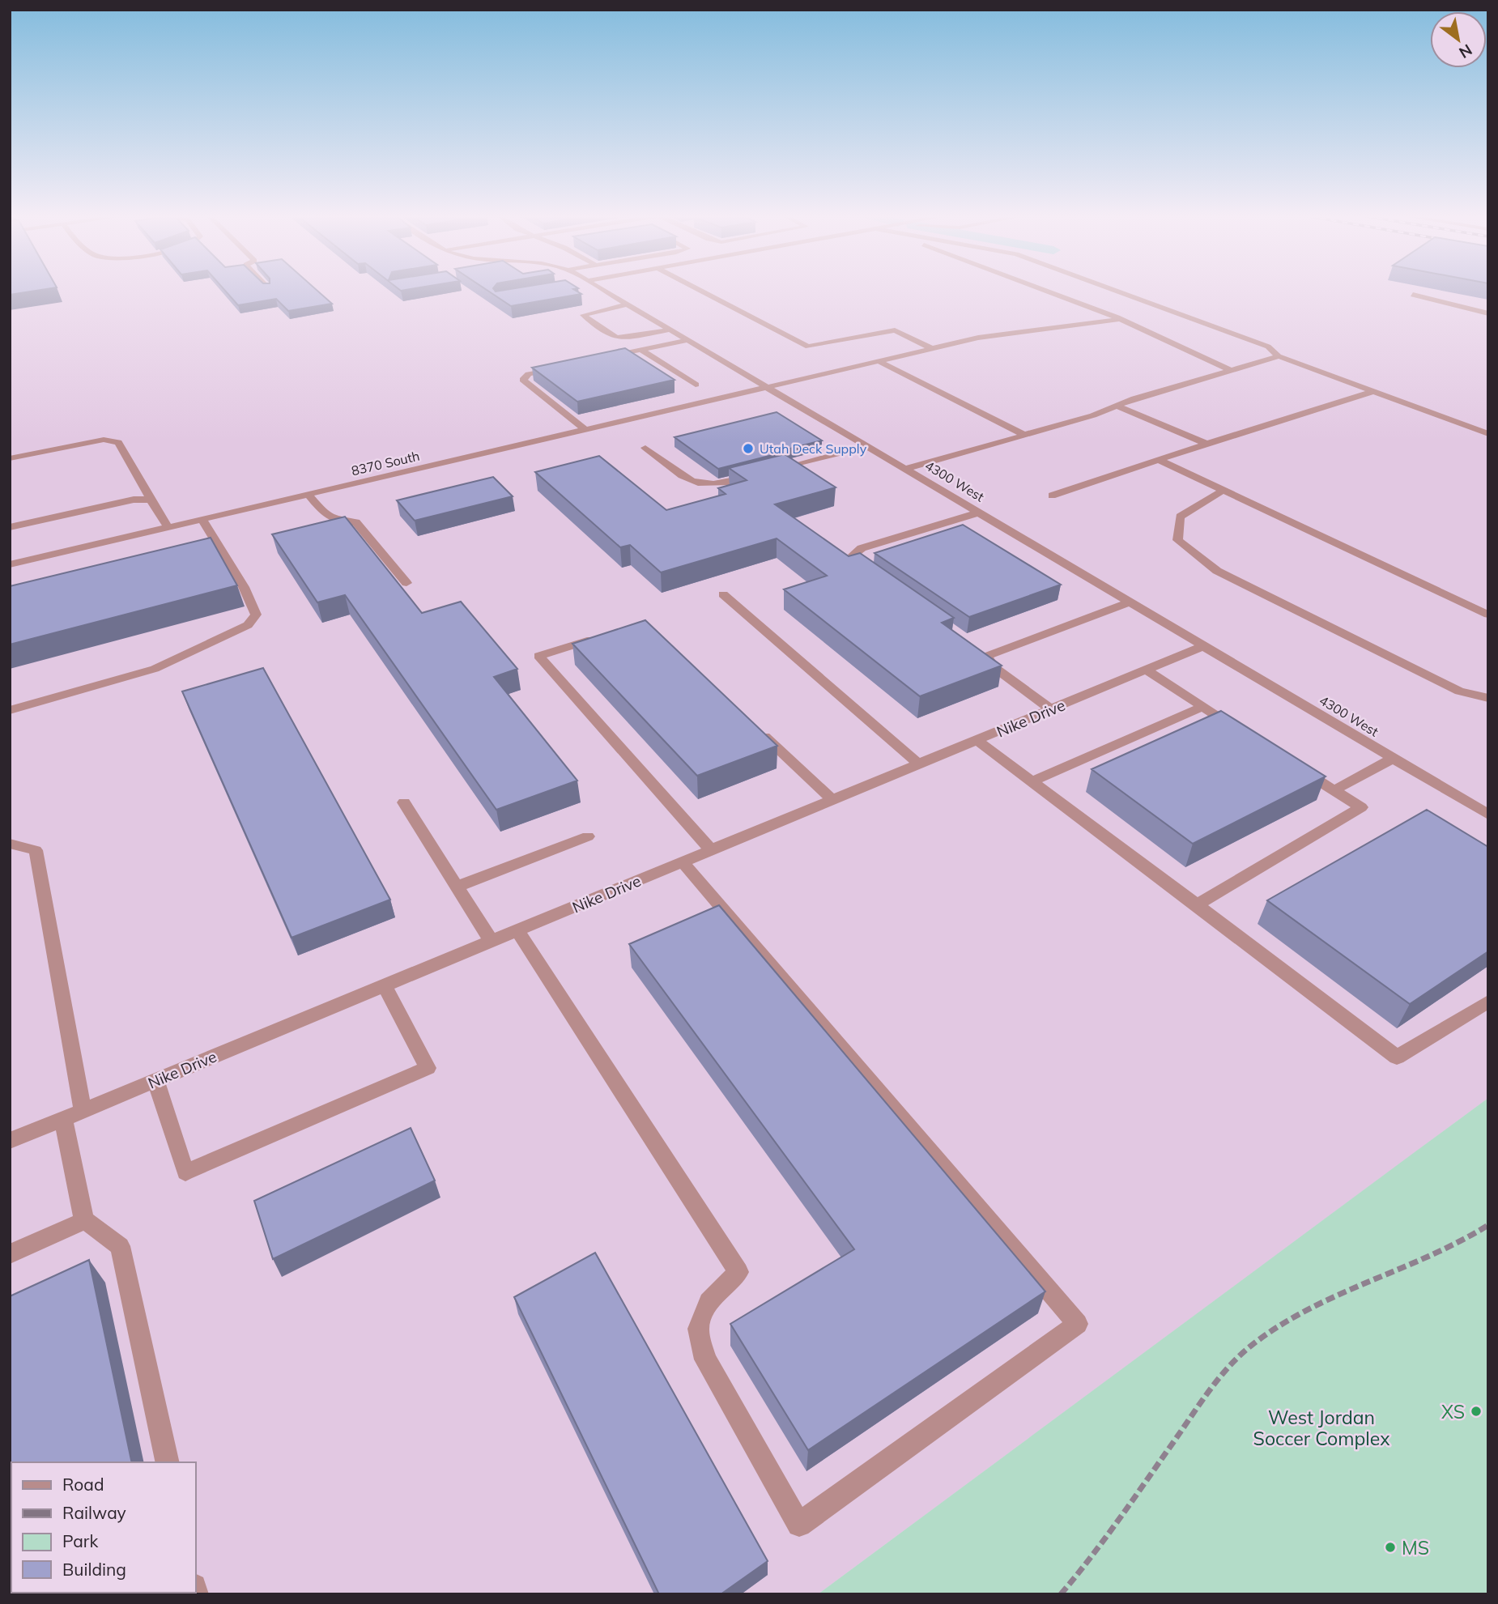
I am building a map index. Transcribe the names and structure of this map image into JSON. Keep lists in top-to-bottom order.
{
  "streets": {
    "street": ["8370 South", "4300 West", "Nike Drive"]
  },
  "crossings": [
    ["8370 South", "4300 West"],
    ["4300 West", "Nike Drive"]
  ],
  "parks": ["West Jordan Soccer Complex"],
  "places": ["Utah Deck Supply", "XS", "MS"],
  "legend": [
    "Road",
    "Railway",
    "Park",
    "Building"
  ],
  "north": "bottom right"
}
